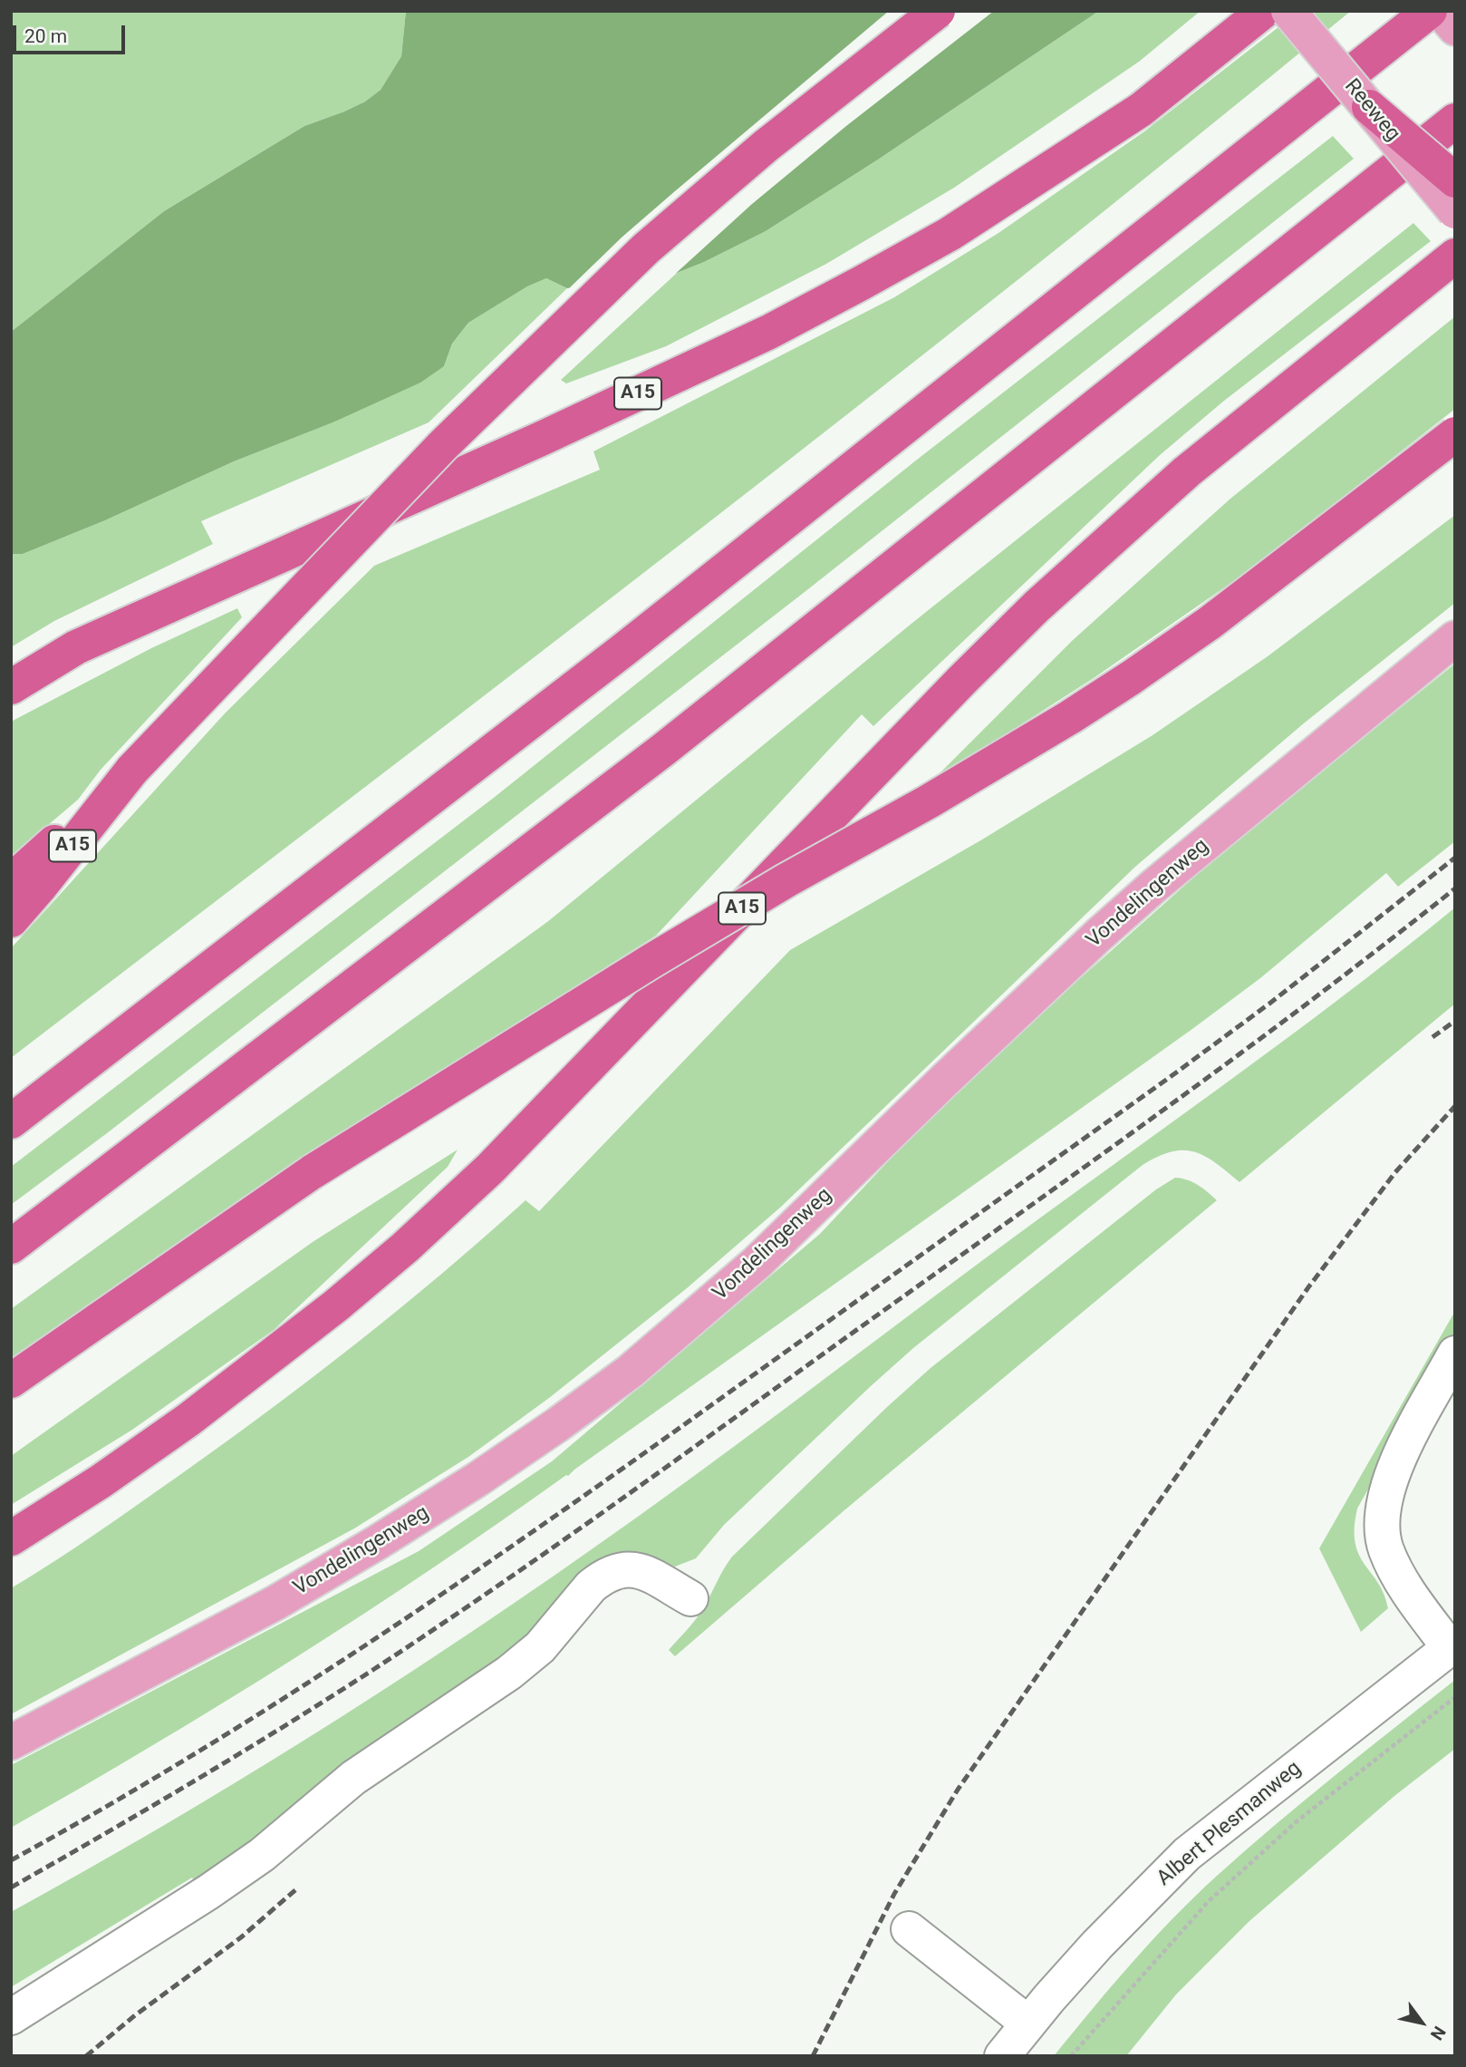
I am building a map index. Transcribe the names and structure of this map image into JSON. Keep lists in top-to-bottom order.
{
  "streets": {
    "highway": ["A15"],
    "main road": ["Reeweg", "Vondelingenweg"],
    "street": ["Albert Plesmanweg"]
  },
  "scale_bar": "20 m",
  "north": "bottom right"
}
